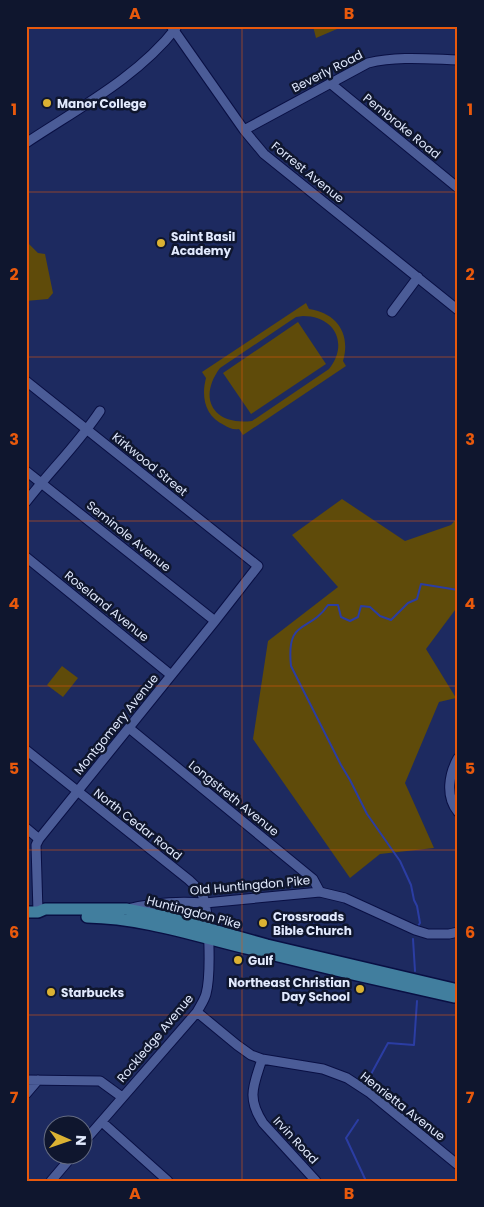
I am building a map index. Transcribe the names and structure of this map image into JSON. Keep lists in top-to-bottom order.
{
  "streets": {
    "main road": ["Huntingdon Pike"],
    "street": [
      "Beverly Road",
      "Pembroke Road",
      "Forrest Avenue",
      "Kirkwood Street",
      "Seminole Avenue",
      "Roseland Avenue",
      "Montgomery Avenue",
      "Longstreth Avenue",
      "North Cedar Road",
      "Old Huntingdon Pike",
      "Rockledge Avenue",
      "Henrietta Avenue",
      "Irvin Road"
    ]
  },
  "crossings": [
    ["Beverly Road", "Pembroke Road"],
    ["Beverly Road", "Forrest Avenue"],
    ["Kirkwood Street", "Montgomery Avenue"],
    ["Seminole Avenue", "Montgomery Avenue"],
    ["Roseland Avenue", "Montgomery Avenue"],
    ["Montgomery Avenue", "Longstreth Avenue"],
    ["Montgomery Avenue", "North Cedar Road"],
    ["Longstreth Avenue", "Old Huntingdon Pike"],
    ["North Cedar Road", "Old Huntingdon Pike"],
    ["North Cedar Road", "Rockledge Avenue"],
    ["Old Huntingdon Pike", "Huntingdon Pike"],
    ["Old Huntingdon Pike", "Rockledge Avenue"],
    ["Huntingdon Pike", "Rockledge Avenue"],
    ["Rockledge Avenue", "Henrietta Avenue"],
    ["Henrietta Avenue", "Irvin Road"]
  ],
  "places": [
    "Manor College",
    "Saint Basil Academy",
    "Crossroads Bible Church",
    "Gulf",
    "Northeast Christian Day School",
    "Starbucks"
  ],
  "north": "right",
  "grid": {
    "columns": ["A", "B"],
    "rows": [
      "1",
      "2",
      "3",
      "4",
      "5",
      "6",
      "7"
    ]
  }
}
